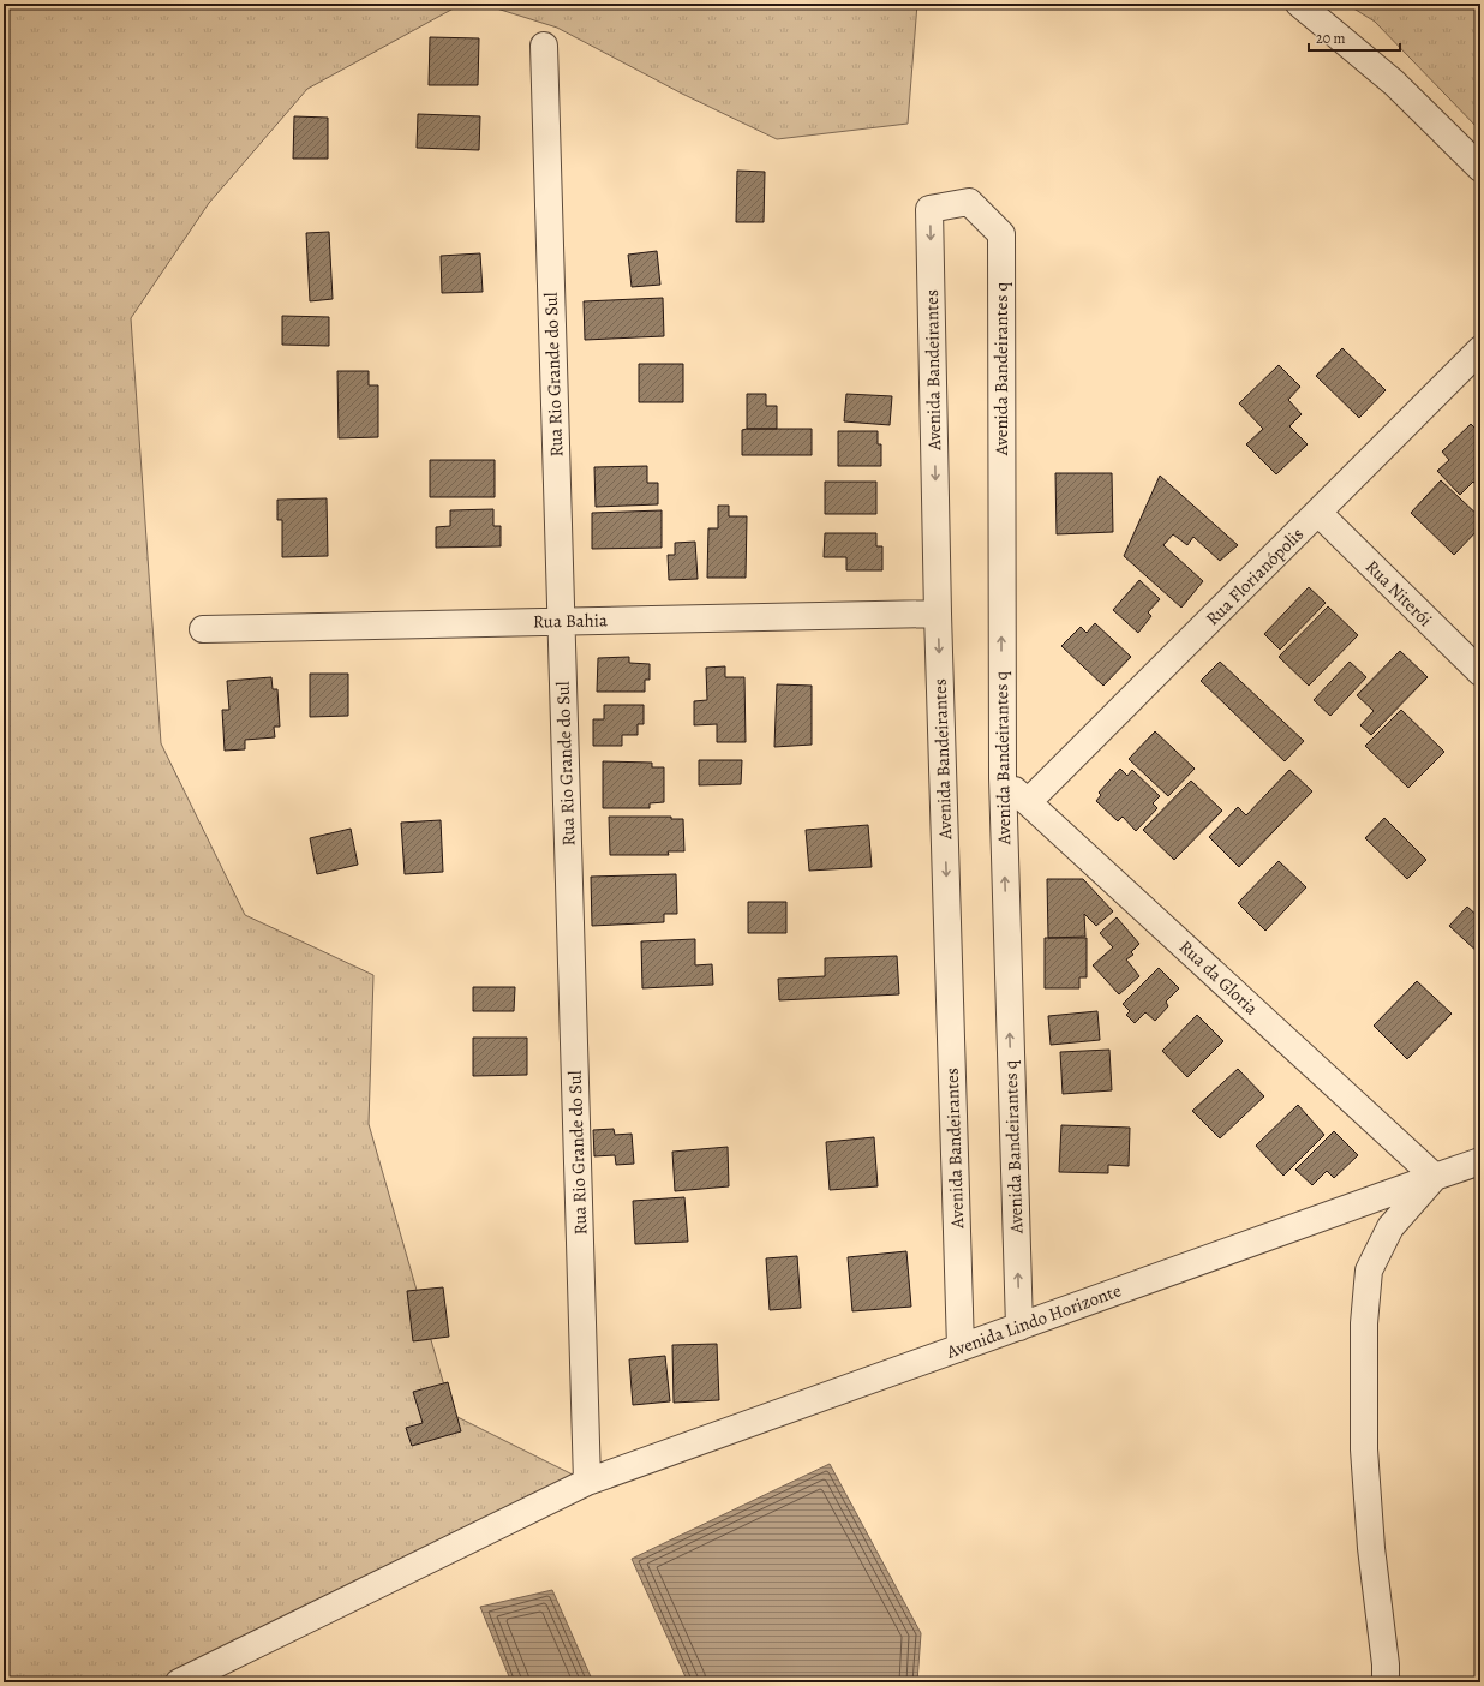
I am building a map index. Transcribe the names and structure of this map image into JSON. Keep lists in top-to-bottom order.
{
  "streets": {
    "street": [
      "Avenida Bandeirantes q",
      "Avenida Bandeirantes",
      "Rua Rio Grande do Sul",
      "Rua Florianópolis",
      "Rua Niterói",
      "Rua Bahia",
      "Rua da Gloria",
      "Avenida Lindo Horizonte"
    ]
  },
  "crossings": [
    ["Avenida Bandeirantes q", "Avenida Bandeirantes"],
    ["Avenida Bandeirantes q", "Rua da Gloria"],
    ["Avenida Bandeirantes q", "Avenida Lindo Horizonte"],
    ["Avenida Bandeirantes", "Rua Bahia"],
    ["Avenida Bandeirantes", "Avenida Lindo Horizonte"],
    ["Rua Rio Grande do Sul", "Rua Bahia"],
    ["Rua Rio Grande do Sul", "Avenida Lindo Horizonte"],
    ["Rua Florianópolis", "Rua Niterói"],
    ["Rua Florianópolis", "Rua da Gloria"],
    ["Rua da Gloria", "Avenida Lindo Horizonte"]
  ],
  "one_way": ["Avenida Bandeirantes q", "Avenida Bandeirantes"],
  "scale_bar": "20 m"
}
